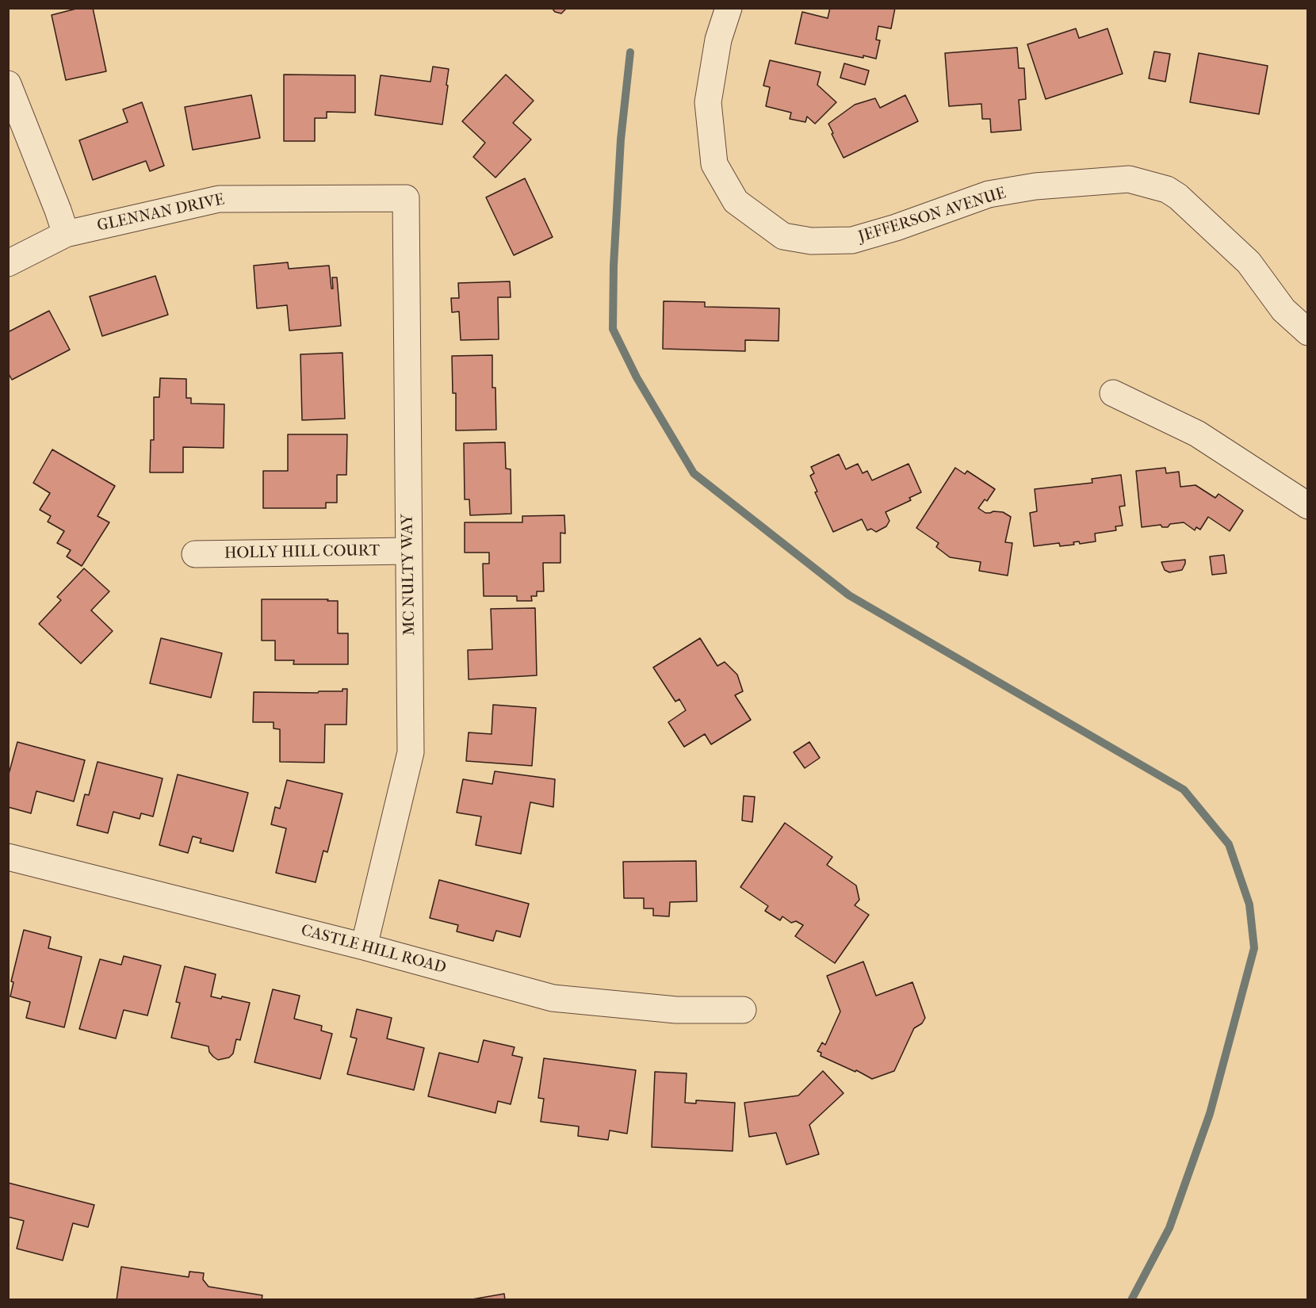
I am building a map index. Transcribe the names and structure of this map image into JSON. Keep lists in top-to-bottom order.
{
  "streets": {
    "street": [
      "GLENNAN DRIVE",
      "JEFFERSON AVENUE",
      "HOLLY HILL COURT",
      "MC NULTY WAY",
      "CASTLE HILL ROAD"
    ]
  },
  "crossings": [
    ["GLENNAN DRIVE", "MC NULTY WAY"],
    ["HOLLY HILL COURT", "MC NULTY WAY"],
    ["MC NULTY WAY", "CASTLE HILL ROAD"]
  ]
}
